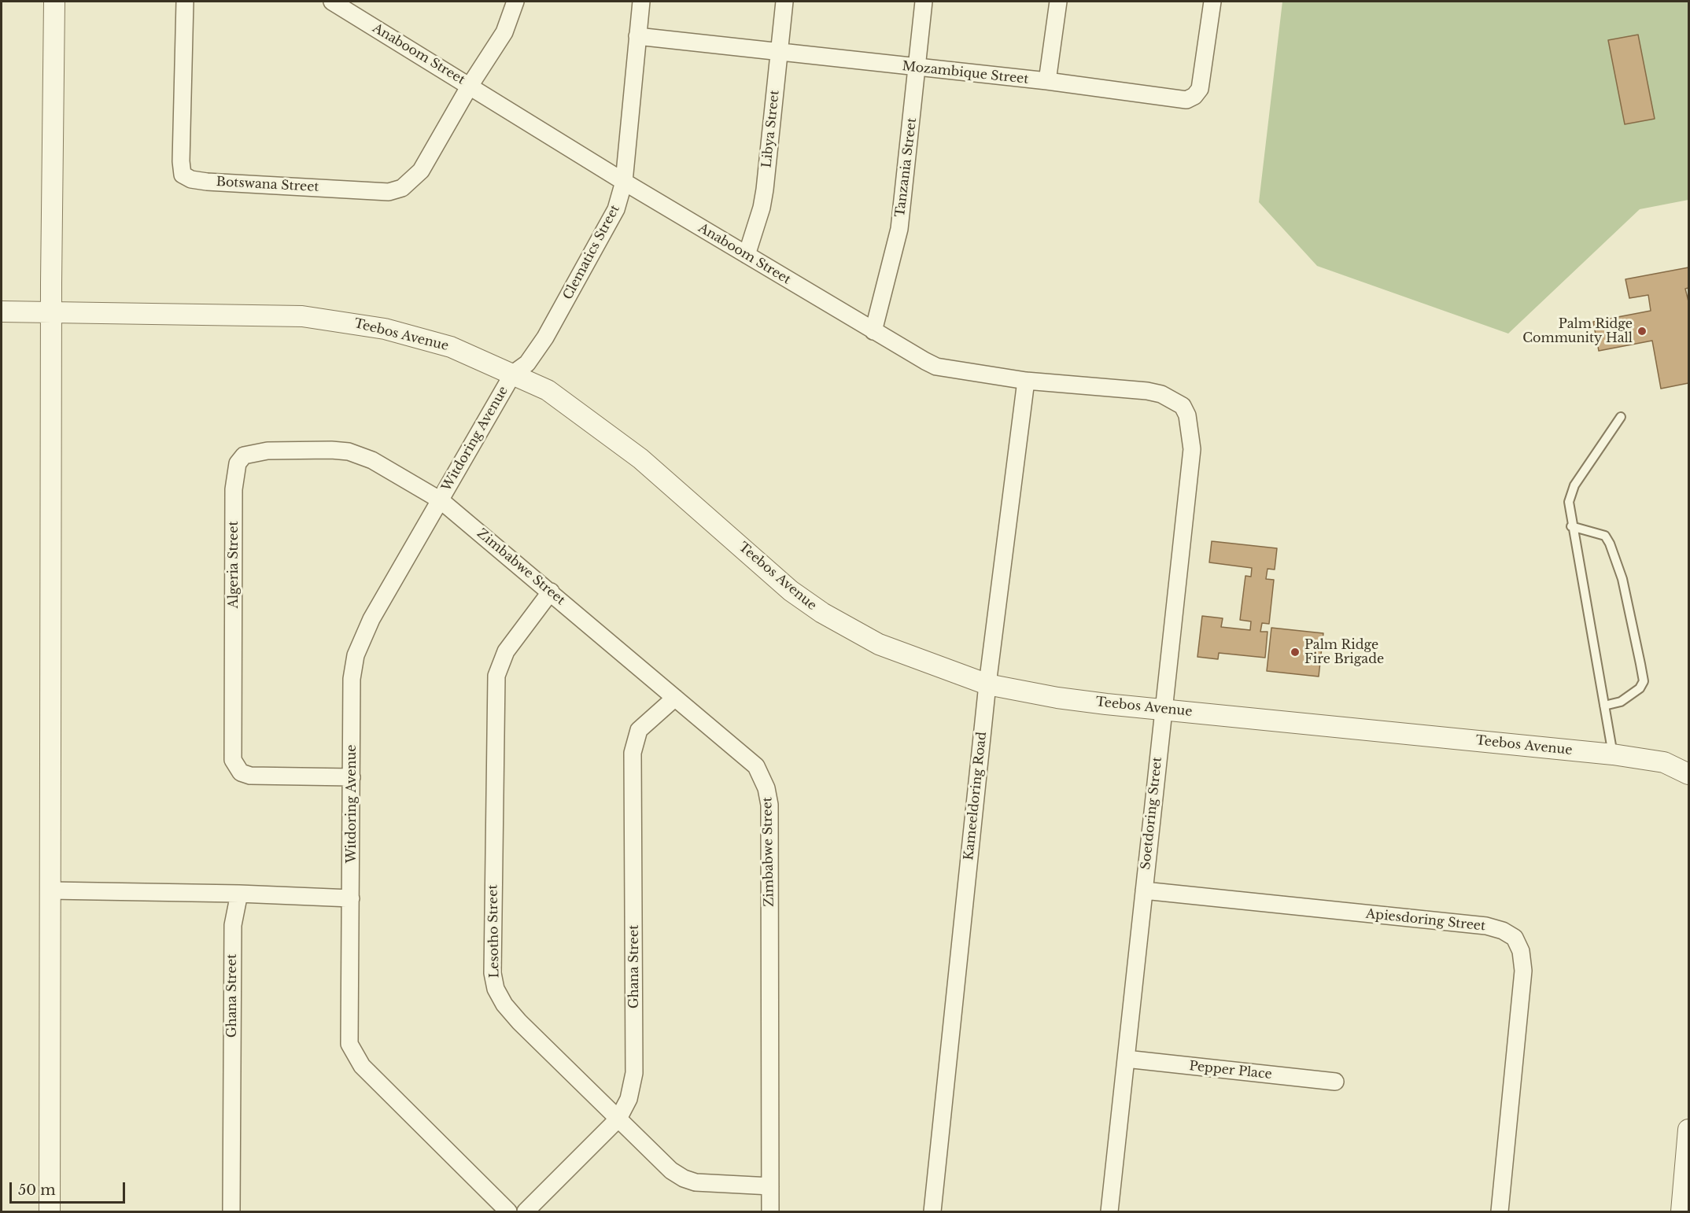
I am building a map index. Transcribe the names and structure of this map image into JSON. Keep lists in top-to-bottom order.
{
  "streets": {
    "street": [
      "Anaboom Street",
      "Mozambique Street",
      "Libya Street",
      "Tanzania Street",
      "Botswana Street",
      "Clematics Street",
      "Teebos Avenue",
      "Witdoring Avenue",
      "Algeria Street",
      "Zimbabwe Street",
      "Kameeldoring Road",
      "Soetdoring Street",
      "Apiesdoring Street",
      "Lesotho Street",
      "Ghana Street",
      "Pepper Place"
    ]
  },
  "crossings": [
    ["Anaboom Street", "Libya Street"],
    ["Anaboom Street", "Tanzania Street"],
    ["Anaboom Street", "Botswana Street"],
    ["Anaboom Street", "Clematics Street"],
    ["Anaboom Street", "Kameeldoring Road"],
    ["Anaboom Street", "Soetdoring Street"],
    ["Mozambique Street", "Libya Street"],
    ["Mozambique Street", "Tanzania Street"],
    ["Mozambique Street", "Clematics Street"],
    ["Clematics Street", "Teebos Avenue"],
    ["Clematics Street", "Witdoring Avenue"],
    ["Teebos Avenue", "Witdoring Avenue"],
    ["Teebos Avenue", "Kameeldoring Road"],
    ["Teebos Avenue", "Soetdoring Street"],
    ["Witdoring Avenue", "Algeria Street"],
    ["Witdoring Avenue", "Zimbabwe Street"],
    ["Algeria Street", "Zimbabwe Street"],
    ["Zimbabwe Street", "Lesotho Street"],
    ["Zimbabwe Street", "Ghana Street"],
    ["Soetdoring Street", "Apiesdoring Street"],
    ["Soetdoring Street", "Pepper Place"],
    ["Lesotho Street", "Ghana Street"]
  ],
  "places": ["Palm Ridge Community Hall", "Palm Ridge Fire Brigade"],
  "scale_bar": "50 m"
}
